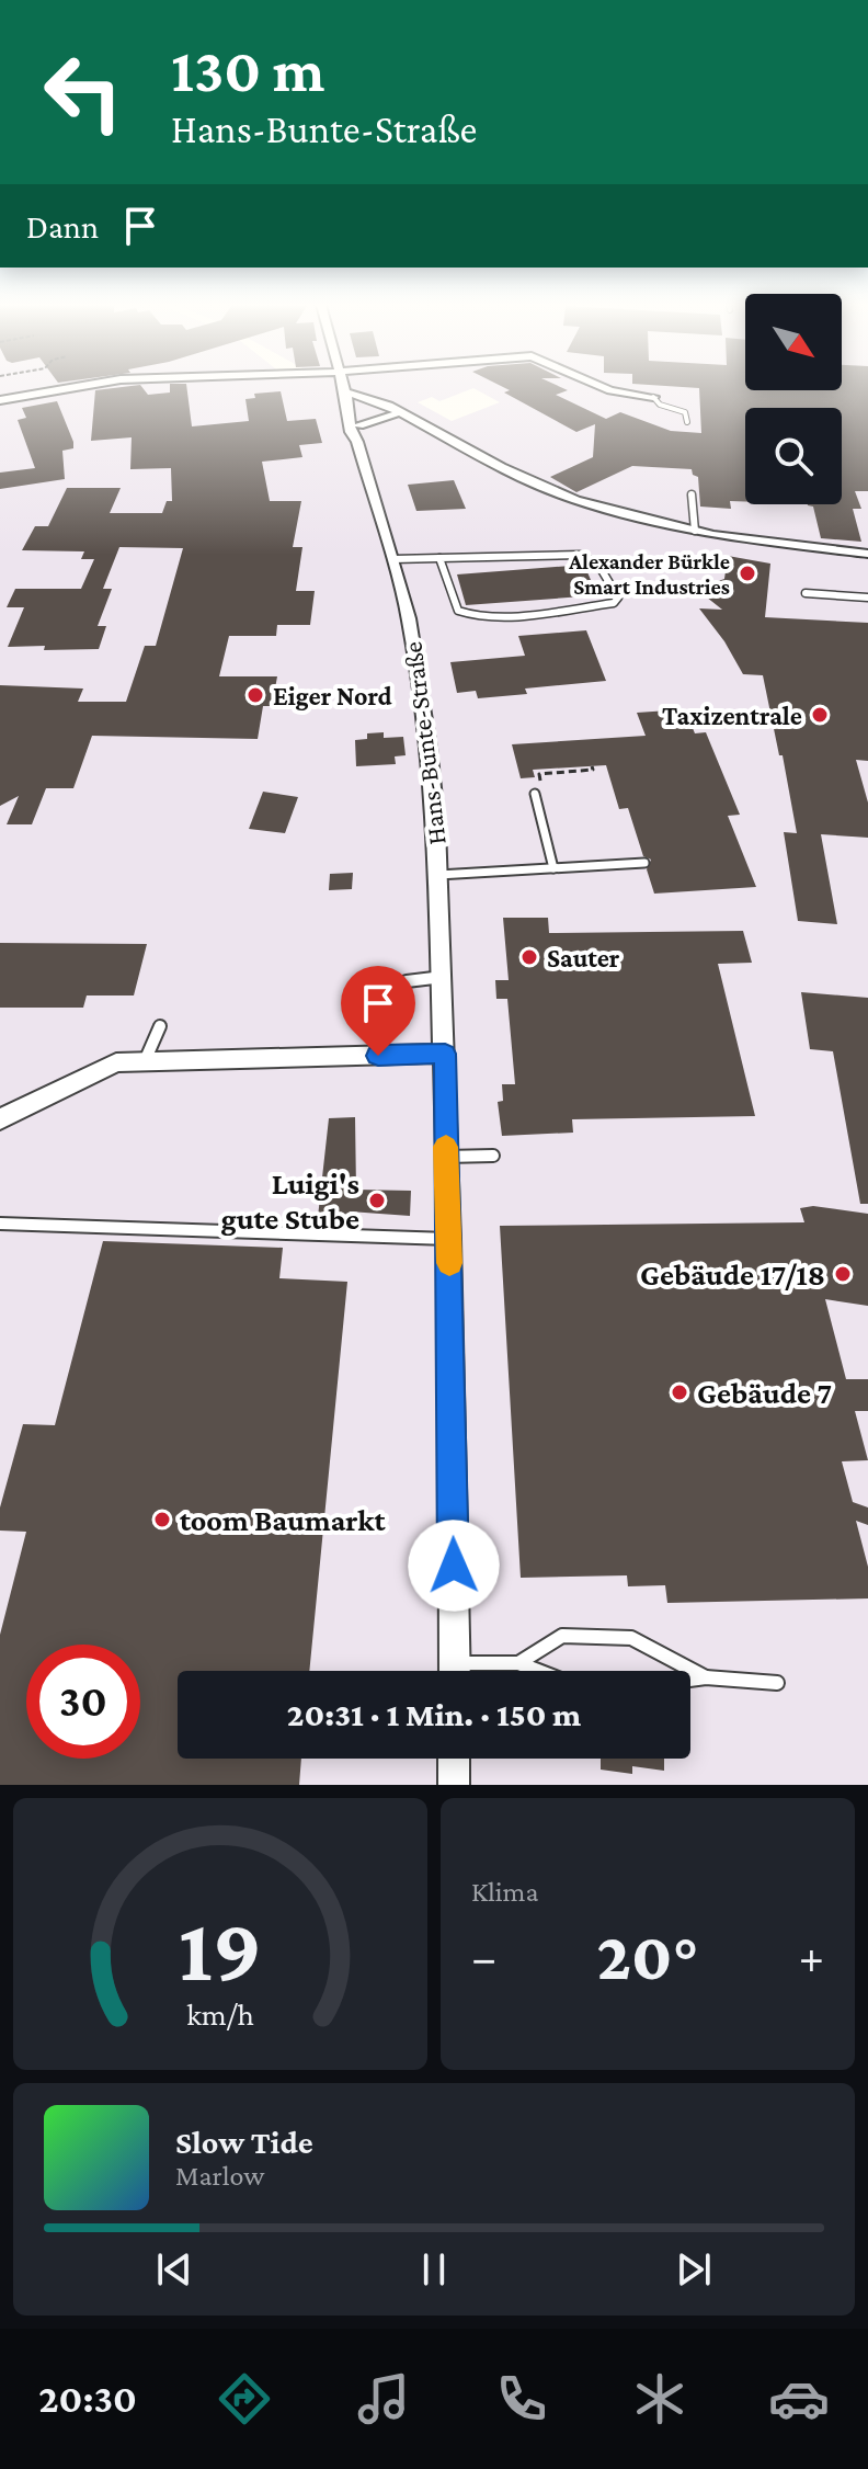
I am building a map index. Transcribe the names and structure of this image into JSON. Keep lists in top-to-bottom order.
{
  "streets": {
    "street": ["Hans-Bunte-Straße"]
  },
  "places": [
    "Alexander Bürkle Smart Industries",
    "Eiger Nord",
    "Taxizentrale",
    "Sauter",
    "Luigi's gute Stube",
    "Gebäude 17/18",
    "Gebäude 7",
    "toom Baumarkt"
  ],
  "north": "bottom right",
  "page": {
    "turn": ["130 m", "Hans-Bunte-Straße"],
    "then": "Dann",
    "limit": "30",
    "trip": "20:31 · 1 Min. · 150 m",
    "tile": "Klima",
    "heat": ["−", "20°", "+"],
    "song": ["Slow Tide", "Marlow"],
    "tabs": "20:30",
    "gauge": ["19", "km/h"]
  }
}
